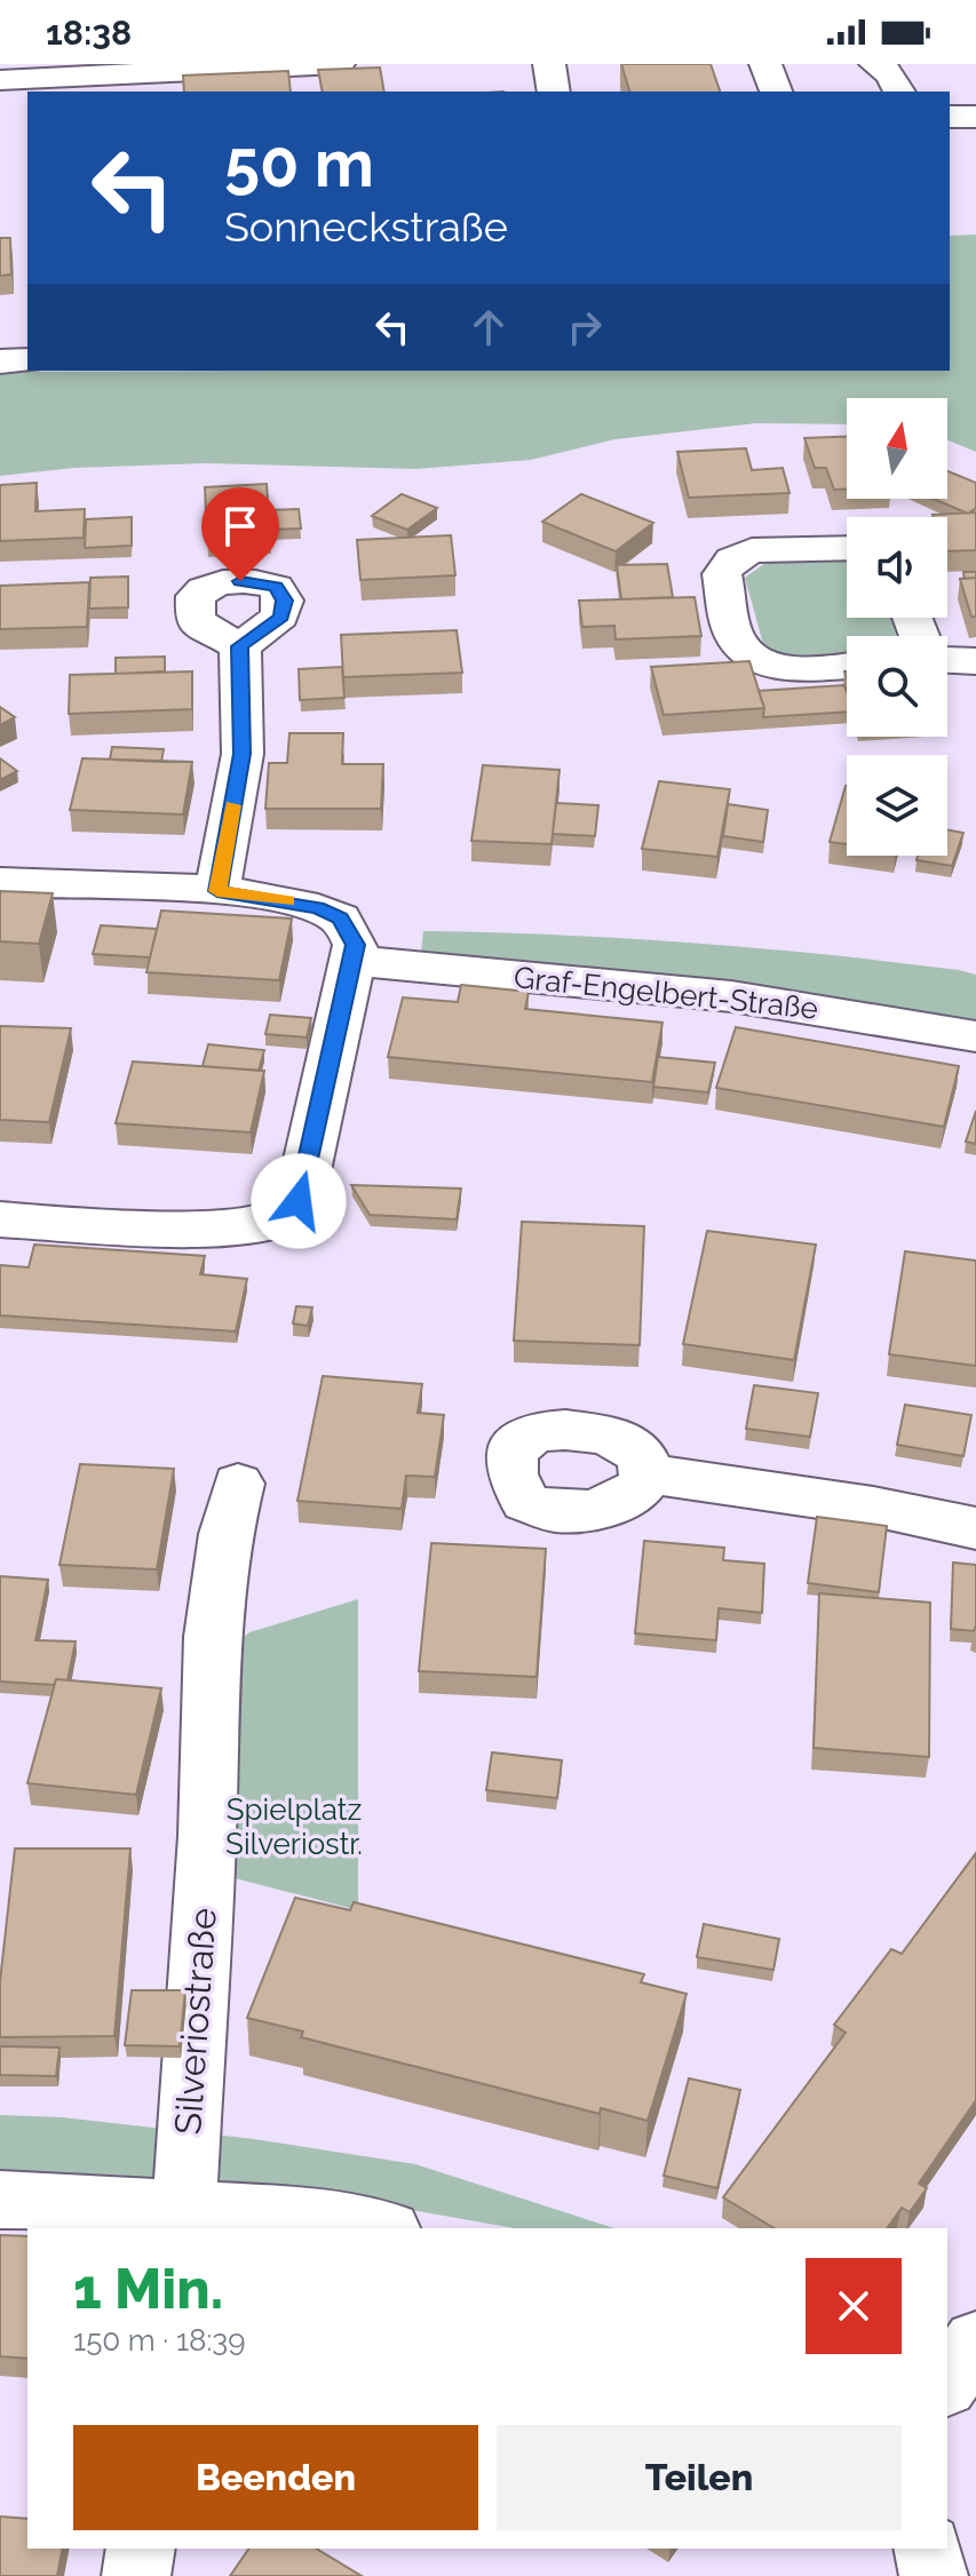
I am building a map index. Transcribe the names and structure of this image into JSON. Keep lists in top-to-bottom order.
{
  "streets": {
    "street": ["Graf-Engelbert-Straße", "Silveriostraße"]
  },
  "parks": ["Spielplatz Silveriostr."],
  "north": "top",
  "page": {
    "status": "18:38",
    "turn": ["50 m", "Sonneckstraße"],
    "heading": ["1 Min.", "150 m · 18:39"],
    "buttons": ["Beenden", "Teilen"]
  }
}
